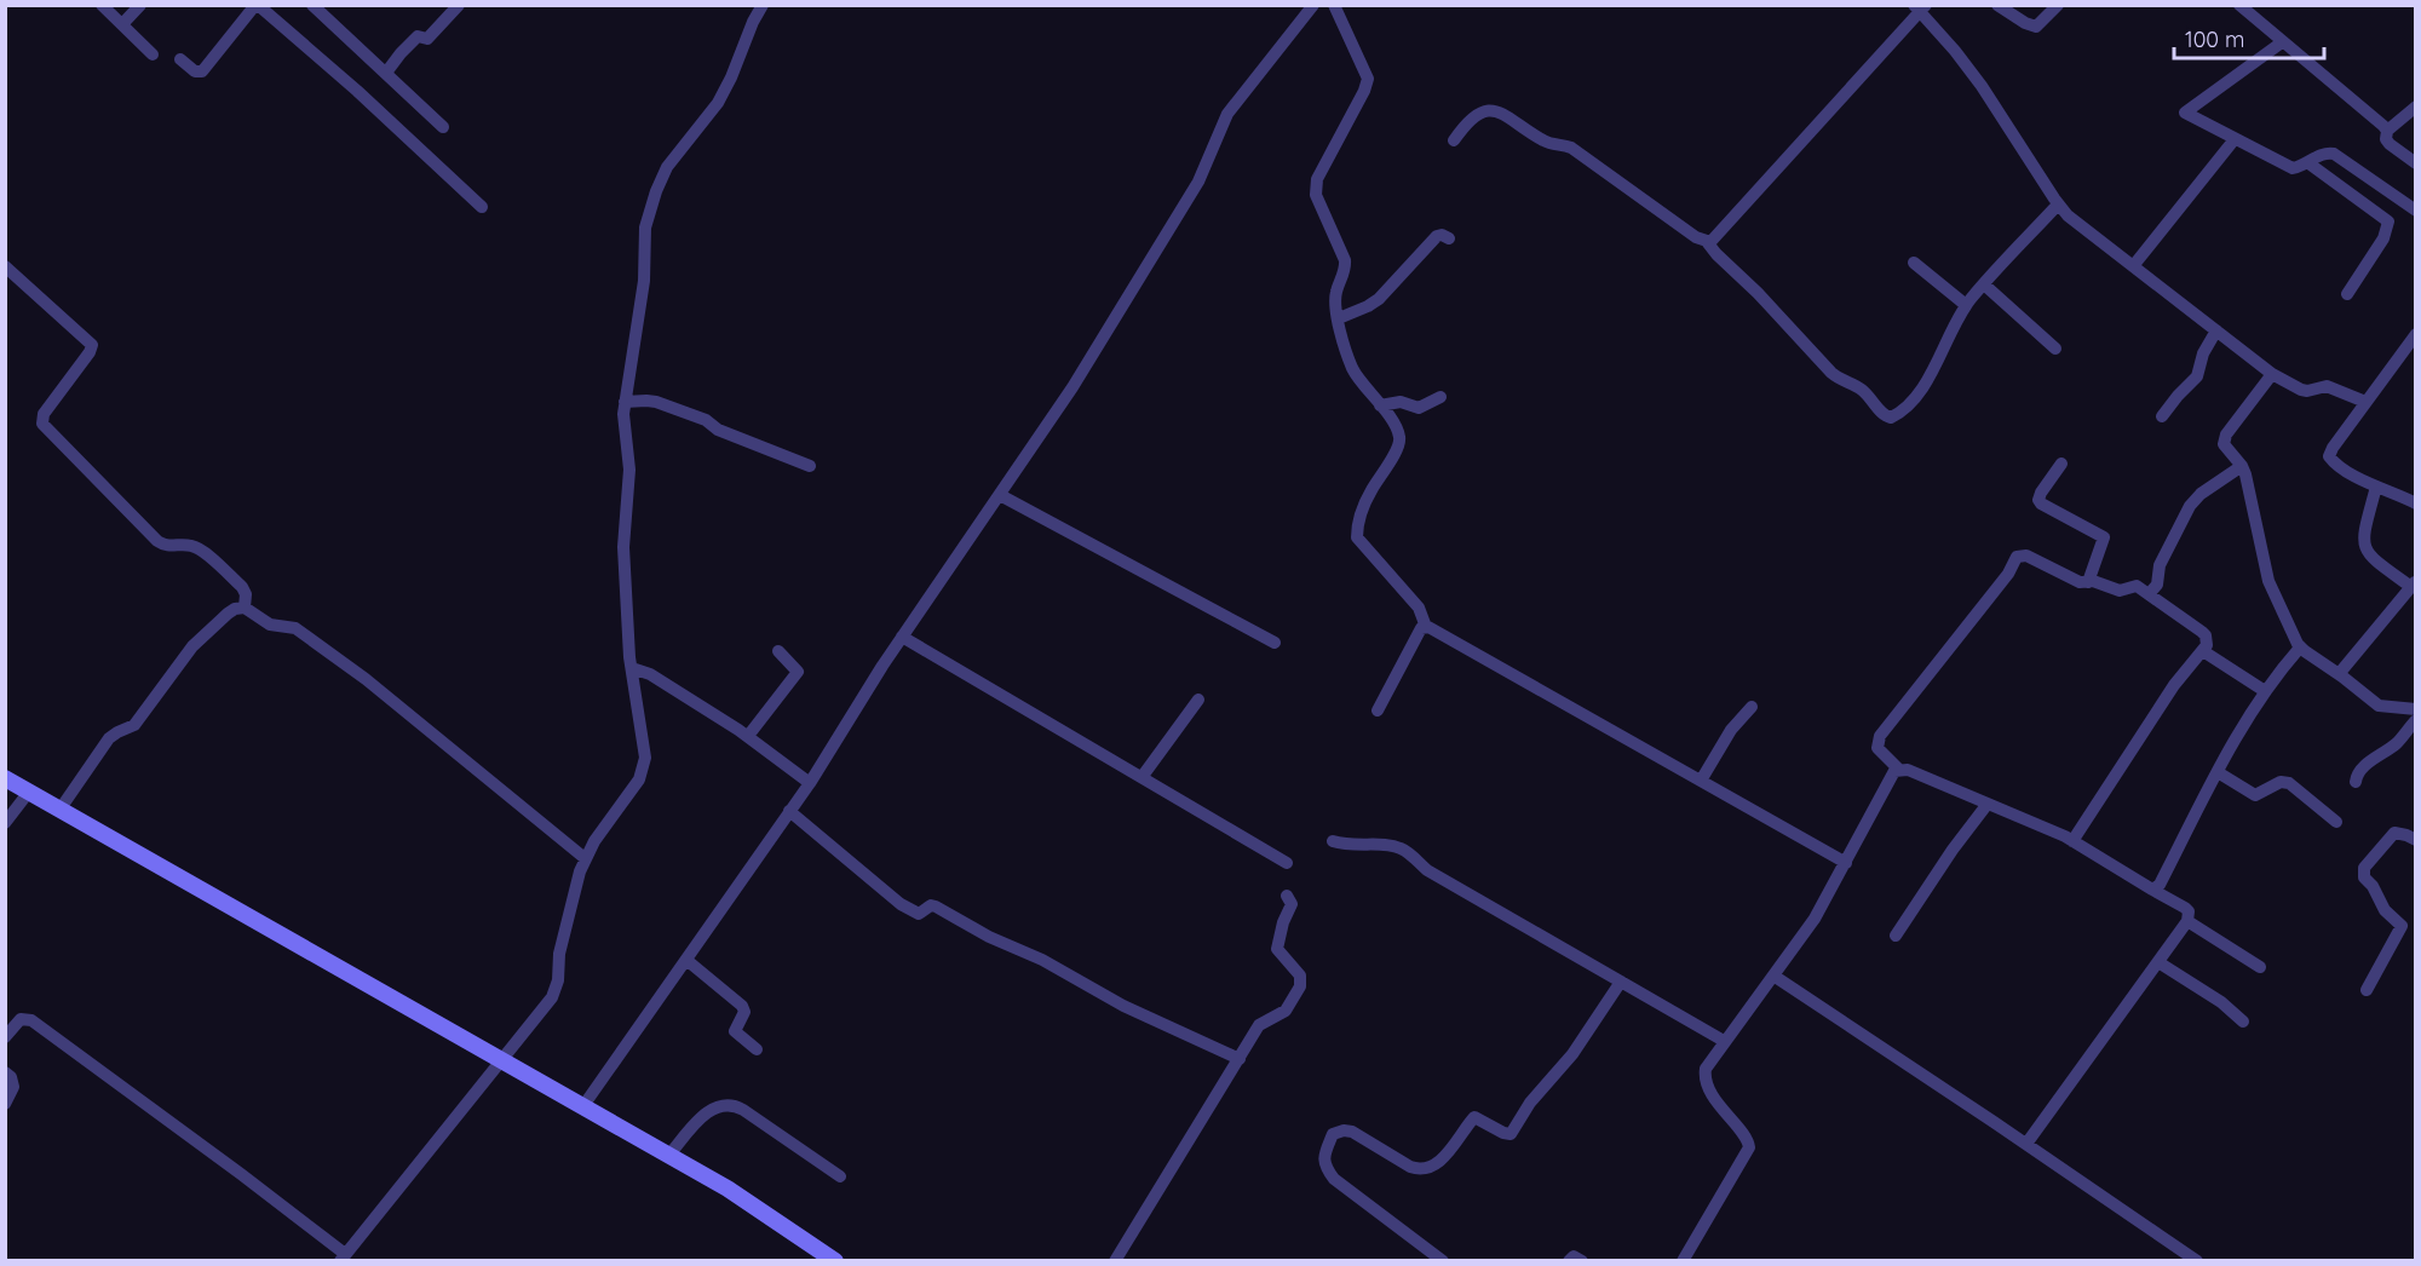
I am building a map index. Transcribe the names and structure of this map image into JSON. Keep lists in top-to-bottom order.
{
  "scale_bar": "100 m"
}
